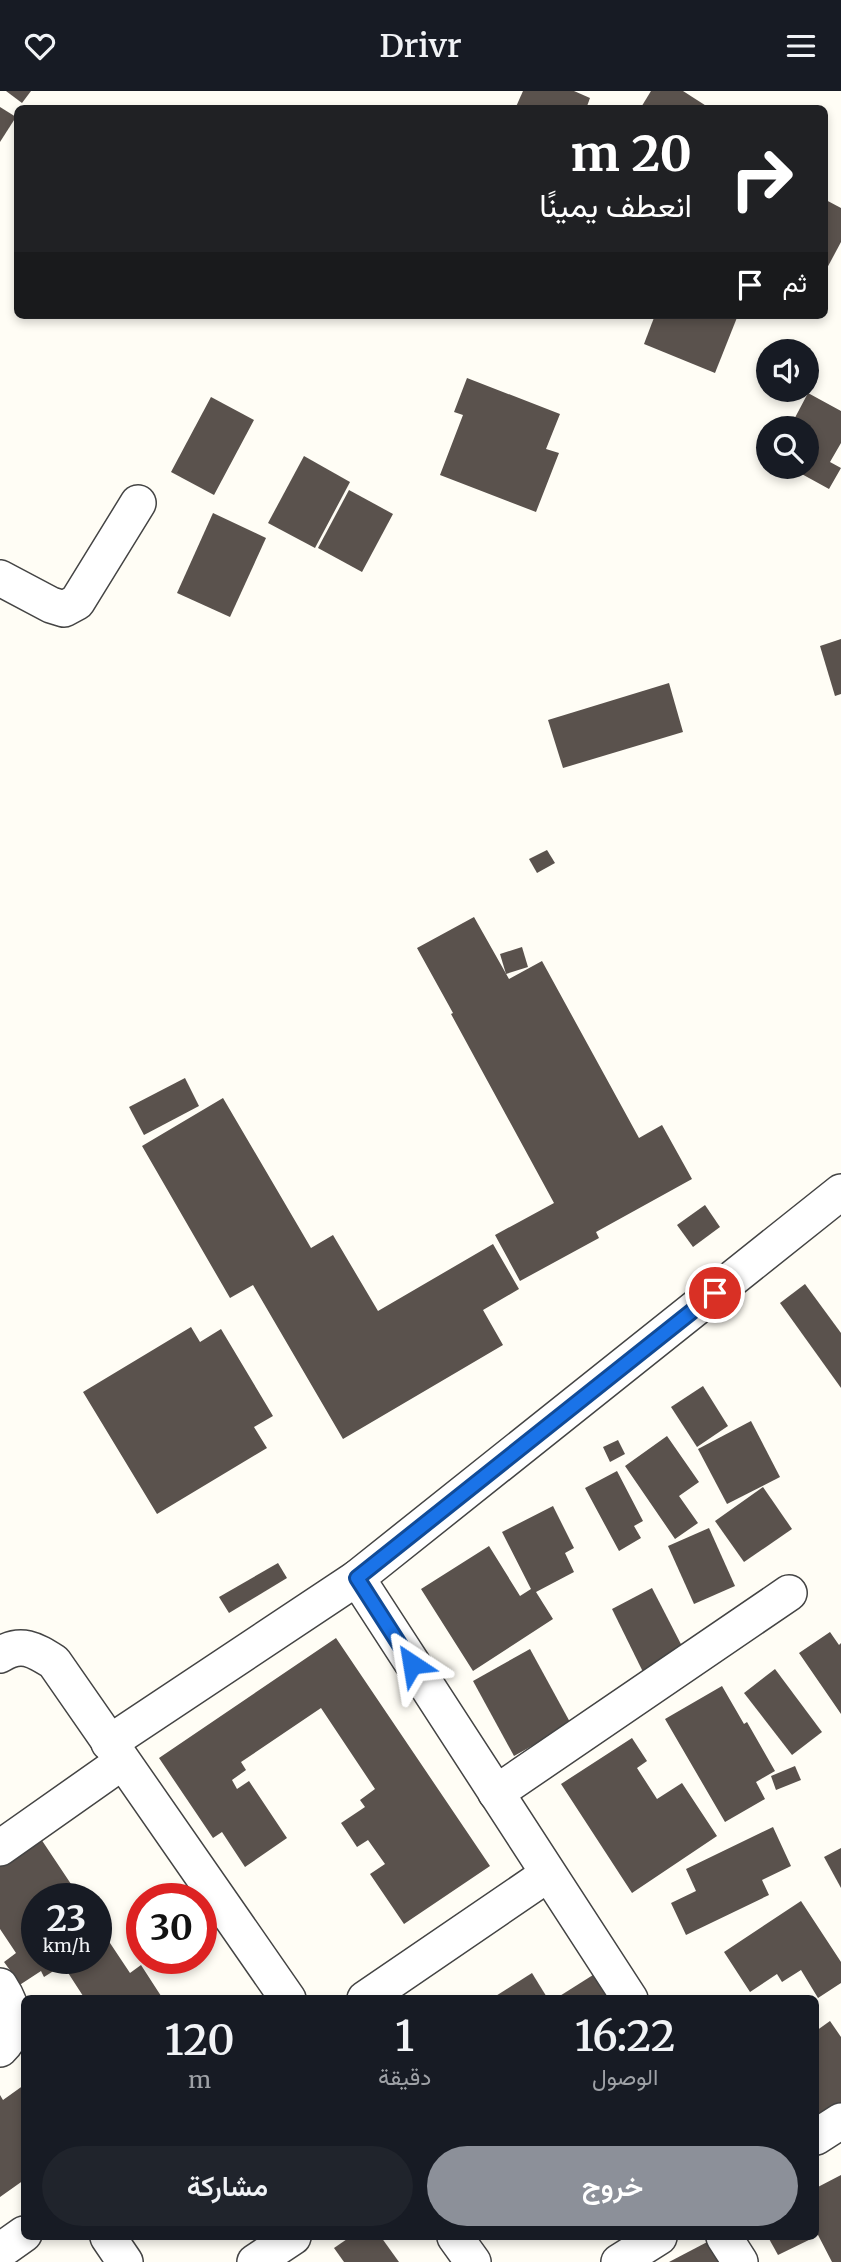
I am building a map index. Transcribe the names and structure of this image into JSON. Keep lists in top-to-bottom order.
{
  "page": {
    "header": "Drivr",
    "turn": ["20 m", "انعطف يمينًا"],
    "then": "ثم",
    "speed": "23 km/h",
    "limit": "30",
    "eta": [
      "16:22",
      "الوصول",
      "1",
      "دقيقة",
      "120",
      "m"
    ],
    "buttons": ["خروج", "مشاركة"]
  }
}
